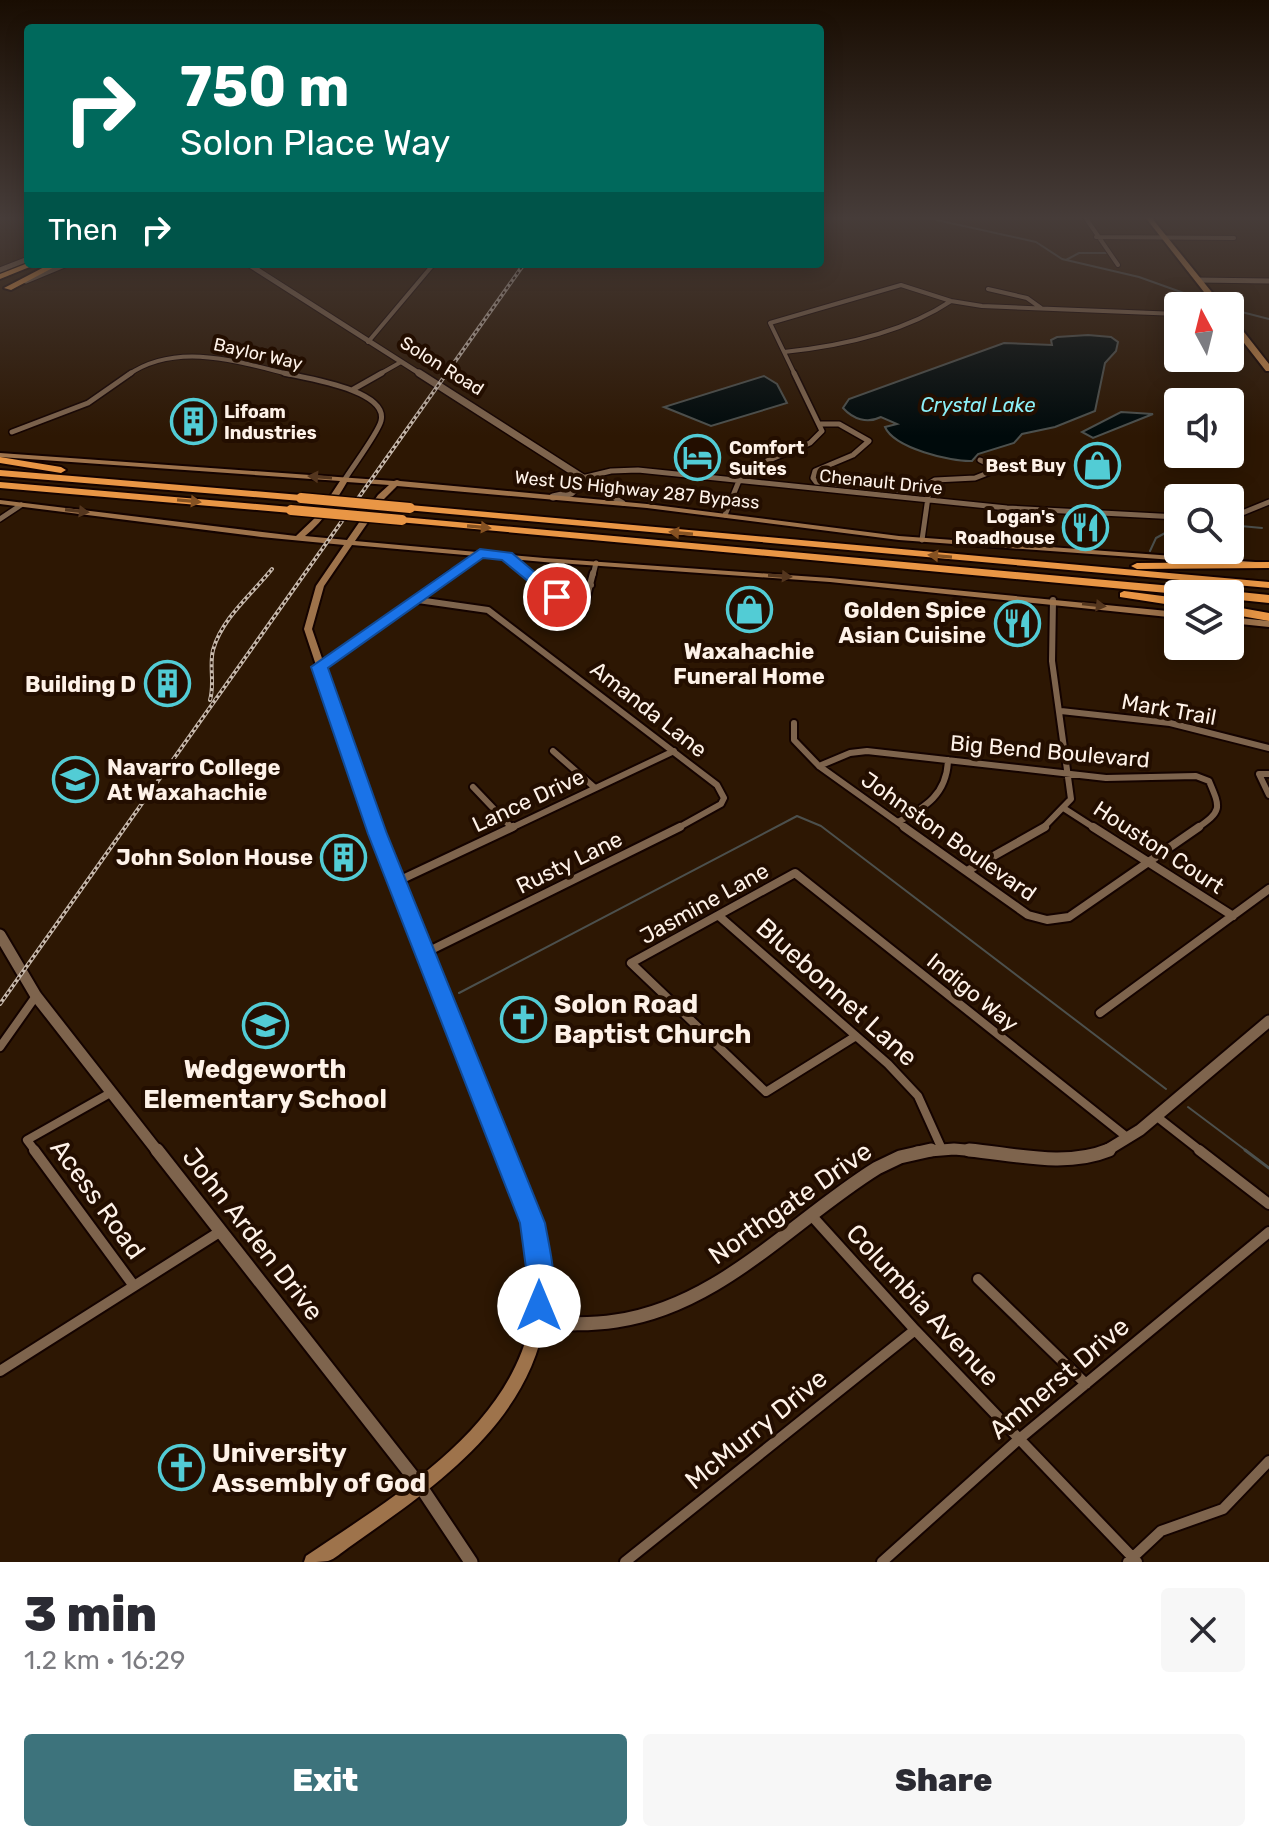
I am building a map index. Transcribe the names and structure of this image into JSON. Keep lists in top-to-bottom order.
{
  "streets": {
    "main road": ["West US Highway 287 Bypass"],
    "street": [
      "Baylor Way",
      "Solon Road",
      "Chenault Drive",
      "Amanda Lane",
      "Mark Trail",
      "Big Bend Boulevard",
      "Lance Drive",
      "Johnston Boulevard",
      "Houston Court",
      "Rusty Lane",
      "Jasmine Lane",
      "Bluebonnet Lane",
      "Indigo Way",
      "Acess Road",
      "Northgate Drive",
      "John Arden Drive",
      "Columbia Avenue",
      "Amherst Drive",
      "McMurry Drive"
    ]
  },
  "crossings": [
    ["Baylor Way", "West US Highway 287 Bypass"],
    ["Solon Road", "Chenault Drive"],
    ["Amanda Lane", "Lance Drive"],
    ["Amanda Lane", "Rusty Lane"],
    ["Big Bend Boulevard", "Johnston Boulevard"],
    ["Big Bend Boulevard", "Houston Court"],
    ["Johnston Boulevard", "Houston Court"],
    ["Jasmine Lane", "Bluebonnet Lane"],
    ["Jasmine Lane", "Indigo Way"],
    ["Bluebonnet Lane", "Northgate Drive"],
    ["Indigo Way", "Northgate Drive"],
    ["Acess Road", "John Arden Drive"],
    ["Northgate Drive", "Columbia Avenue"],
    ["Columbia Avenue", "Amherst Drive"],
    ["Columbia Avenue", "McMurry Drive"]
  ],
  "water": ["Crystal Lake"],
  "places": {
    "building": ["Lifoam Industries", "Building D", "John Solon House"],
    "hotel": ["Comfort Suites"],
    "shop": ["Best Buy", "Waxahachie Funeral Home"],
    "restaurant": ["Logan's Roadhouse", "Golden Spice Asian Cuisine"],
    "school or university": ["Navarro College At Waxahachie", "Wedgeworth Elementary School"],
    "church": ["Solon Road Baptist Church", "University Assembly of God"]
  },
  "north": "top",
  "page": {
    "turn": ["750 m", "Solon Place Way"],
    "then": "Then",
    "heading": ["3 min", "1.2 km · 16:29"],
    "buttons": ["Exit", "Share"]
  }
}
